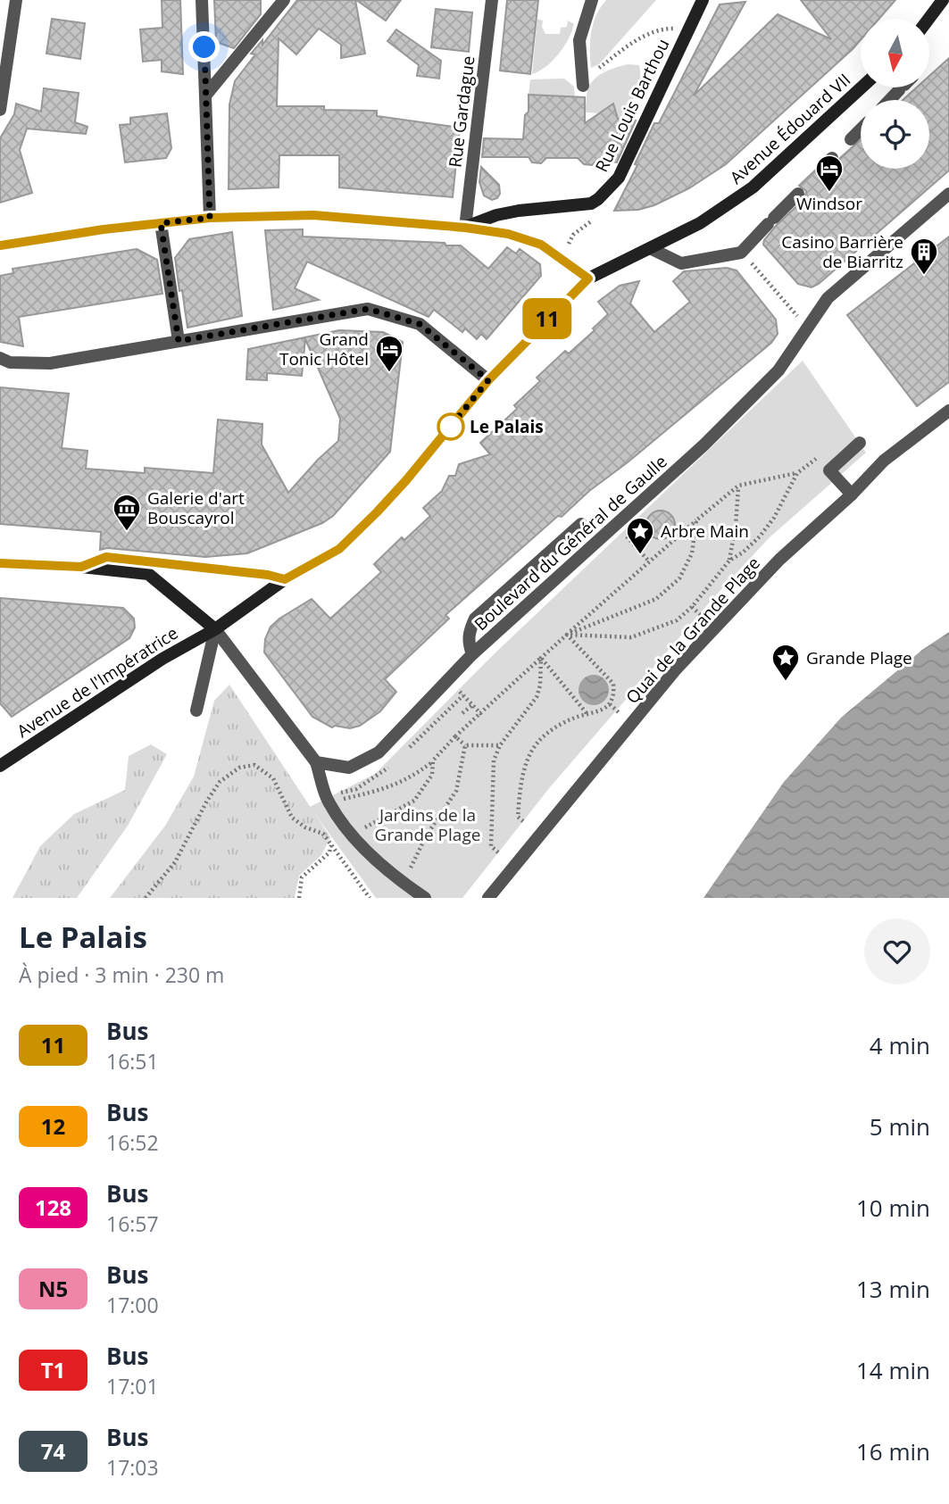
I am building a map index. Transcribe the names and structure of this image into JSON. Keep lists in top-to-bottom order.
{
  "streets": {
    "main road": ["Rue Louis Barthou", "Avenue Édouard VII", "Avenue de l'Impératrice"],
    "street": ["Rue Gardague", "Boulevard du Général de Gaulle", "Quai de la Grande Plage"]
  },
  "crossings": [
    ["Rue Louis Barthou", "Rue Gardague"],
    ["Avenue Édouard VII", "Avenue de l'Impératrice"]
  ],
  "parks": ["Jardins de la Grande Plage"],
  "places": {
    "hotel": ["Windsor", "Grand Tonic Hôtel"],
    "building": ["Casino Barrière de Biarritz"],
    "other": ["Le Palais"],
    "museum": ["Galerie d'art Bouscayrol"],
    "place": ["Arbre Main", "Grande Plage"]
  },
  "lines": ["bus line 11"],
  "north": "bottom",
  "page": {
    "on_map": "11",
    "heading": ["Le Palais", "À pied · 3 min · 230 m"],
    "list": [
      {
        "mark": "11",
        "name": "Bus",
        "note": "16:51",
        "value": "4 min"
      },
      {
        "mark": "12",
        "name": "Bus",
        "note": "16:52",
        "value": "5 min"
      },
      {
        "mark": "128",
        "name": "Bus",
        "note": "16:57",
        "value": "10 min"
      },
      {
        "mark": "N5",
        "name": "Bus",
        "note": "17:00",
        "value": "13 min"
      },
      {
        "mark": "T1",
        "name": "Bus",
        "note": "17:01",
        "value": "14 min"
      },
      {
        "mark": "74",
        "name": "Bus",
        "note": "17:03",
        "value": "16 min"
      }
    ]
  }
}
